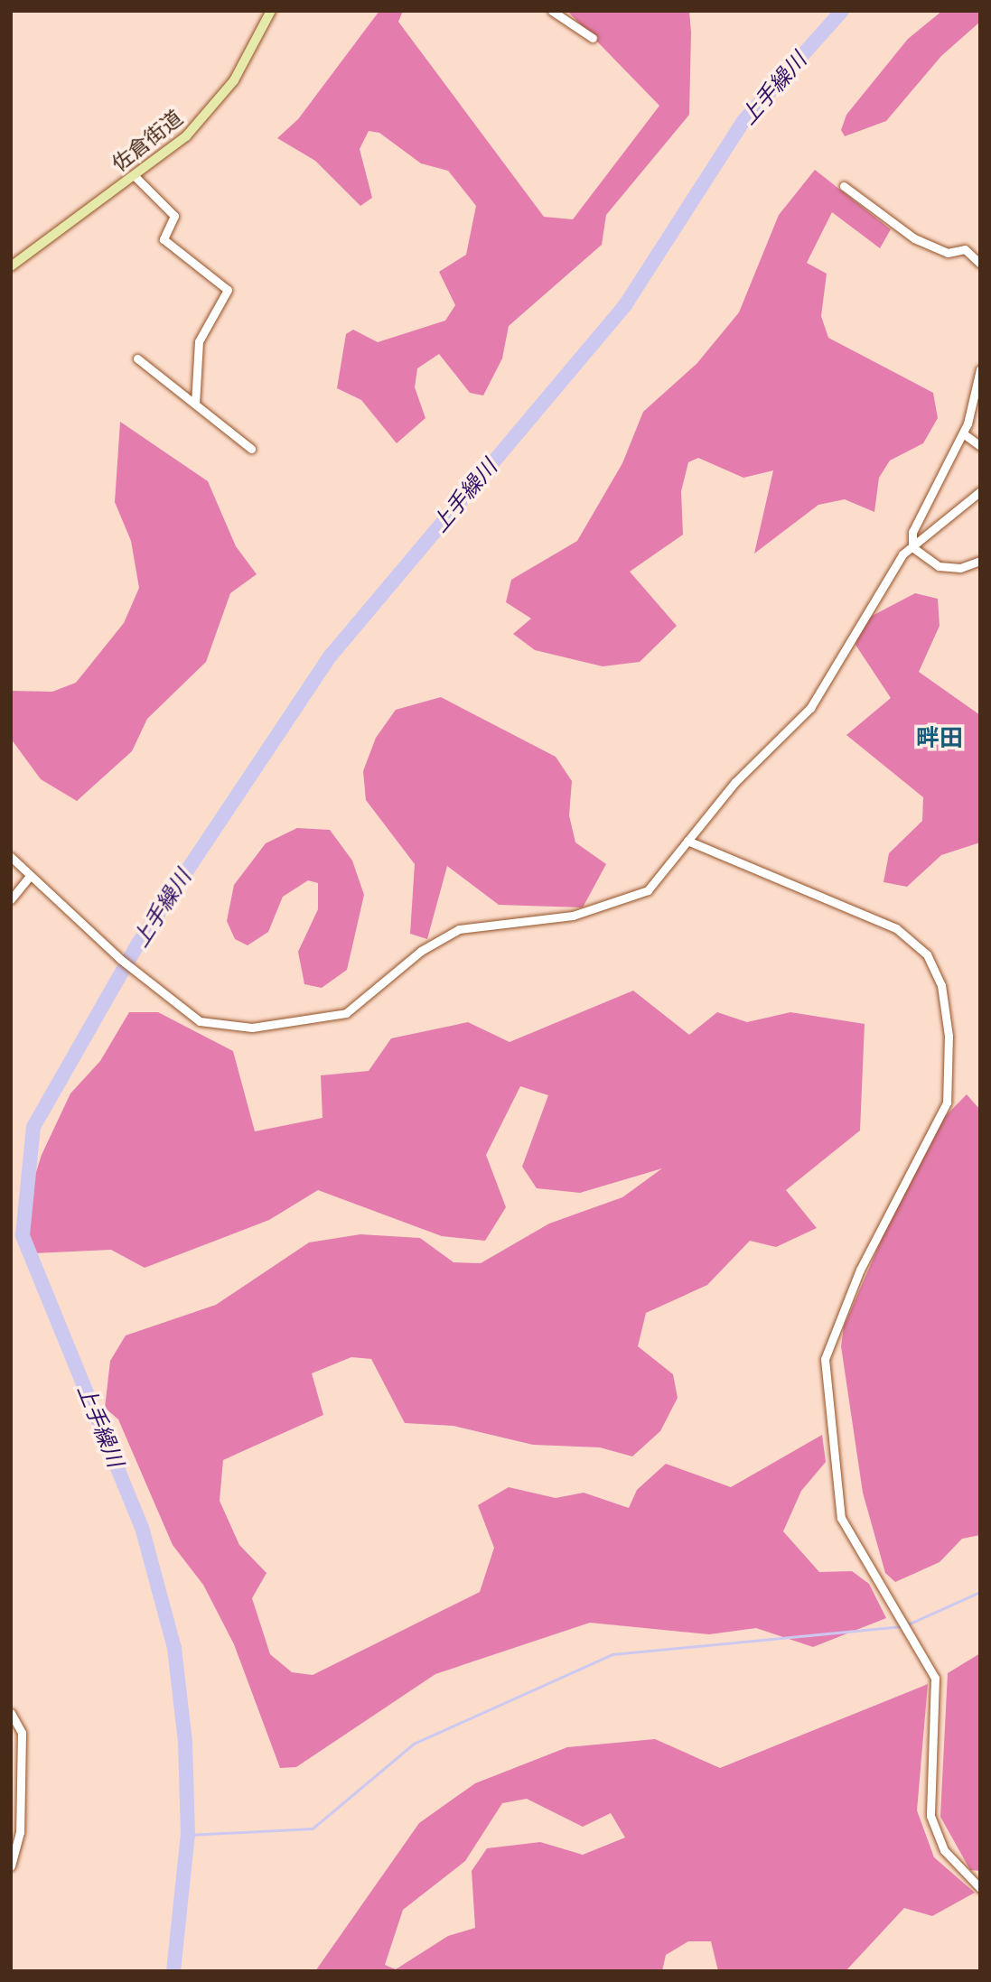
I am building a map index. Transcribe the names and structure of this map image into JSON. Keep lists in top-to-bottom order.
{
  "streets": {
    "main road": ["佐倉街道"]
  },
  "districts": ["畔田"],
  "water": ["上手繰川"]
}
